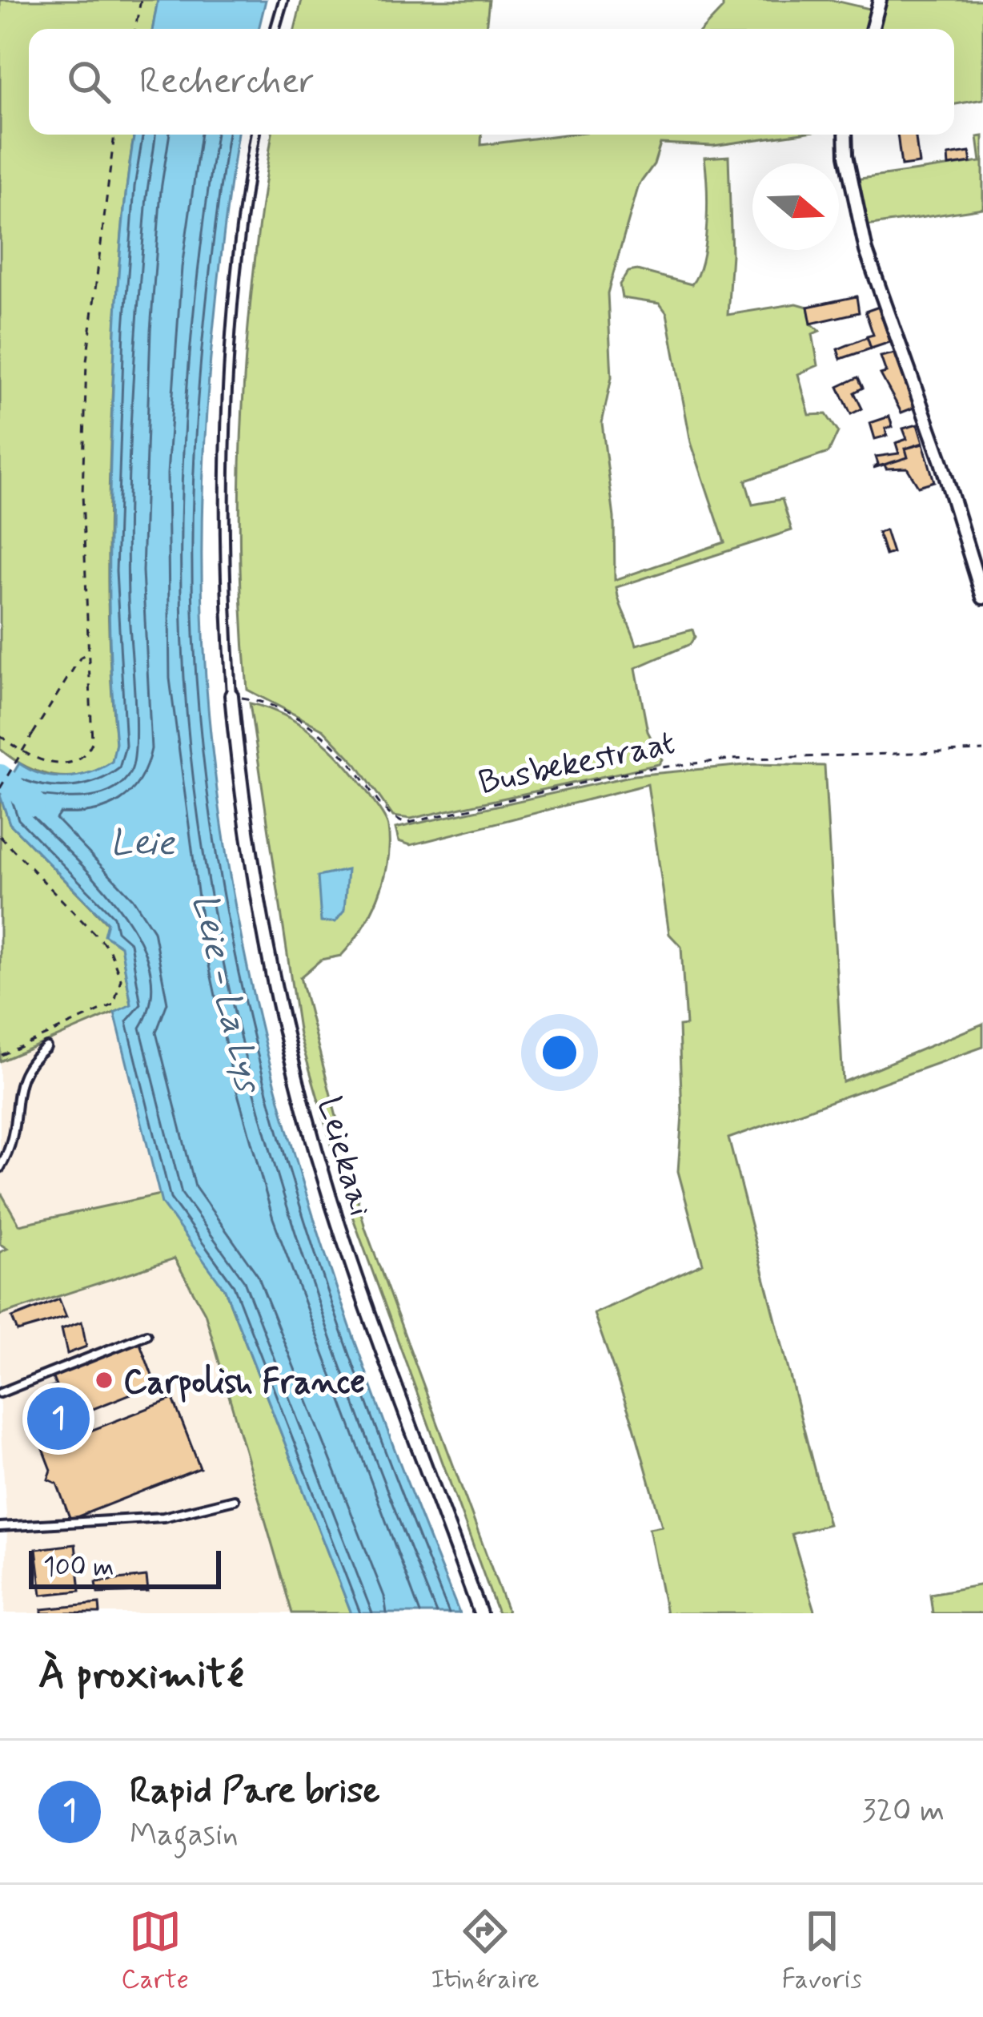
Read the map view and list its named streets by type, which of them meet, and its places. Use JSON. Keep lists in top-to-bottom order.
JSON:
{
  "streets": {
    "street": ["Leiekaai"],
    "path": ["Busbekestraat"]
  },
  "crossings": [
    ["Busbekestraat", "Leiekaai"]
  ],
  "water": ["Leie", "Leie - La Lys"],
  "places": ["Carpolish France"],
  "scale_bar": "100 m",
  "north": "right",
  "page": {
    "search": "Rechercher",
    "pins": "1",
    "scale": "100 m",
    "heading": "À proximité",
    "list": [
      {
        "mark": "1",
        "name": "Rapid Pare brise",
        "note": "Magasin",
        "value": "320 m"
      }
    ],
    "nav": ["Carte", "Itinéraire", "Favoris"]
  }
}
